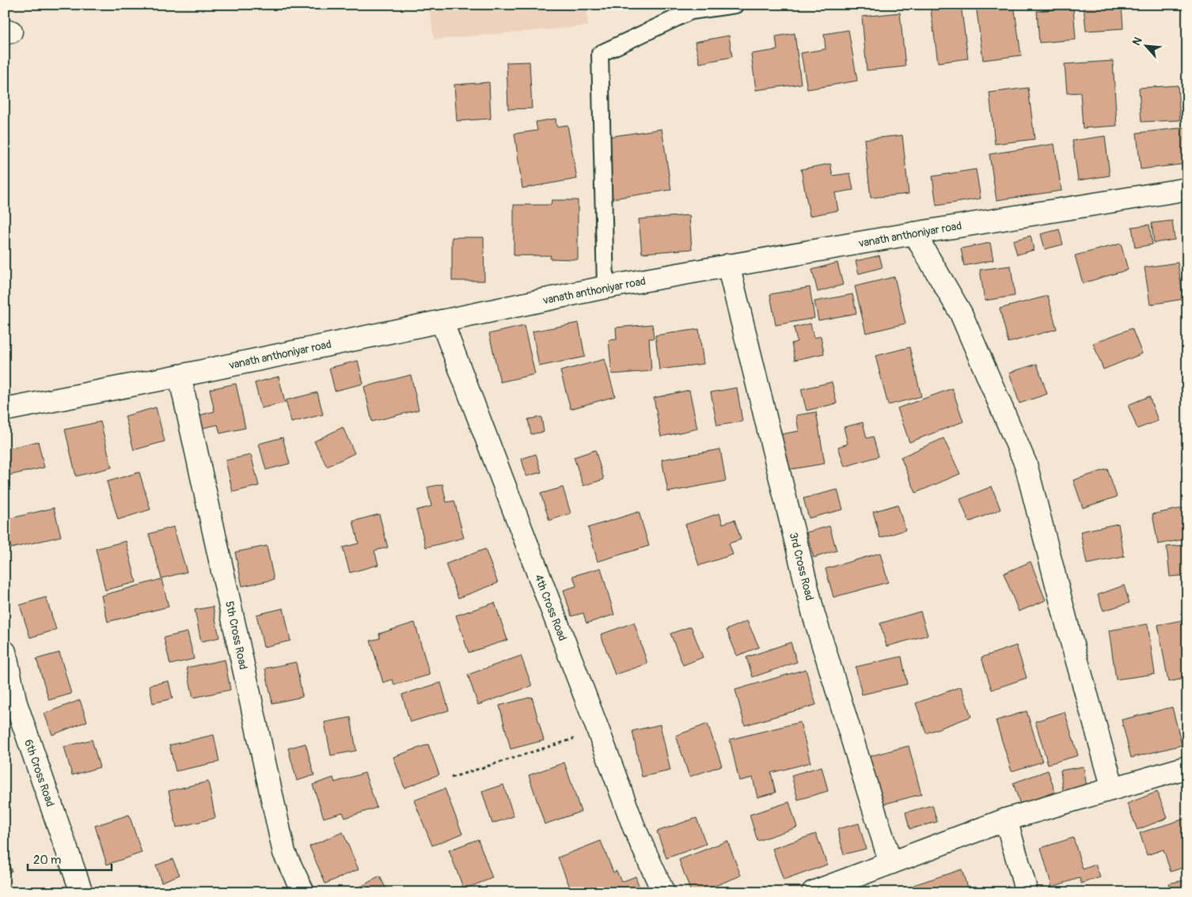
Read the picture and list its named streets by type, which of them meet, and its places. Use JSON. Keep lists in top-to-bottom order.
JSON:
{
  "streets": {
    "street": [
      "vanath anthoniyar road",
      "3rd Cross Road",
      "4th Cross Road",
      "5th Cross Road",
      "6th Cross Road"
    ]
  },
  "crossings": [
    ["vanath anthoniyar road", "3rd Cross Road"],
    ["vanath anthoniyar road", "4th Cross Road"],
    ["vanath anthoniyar road", "5th Cross Road"]
  ],
  "scale_bar": "20 m",
  "north": "top left"
}
